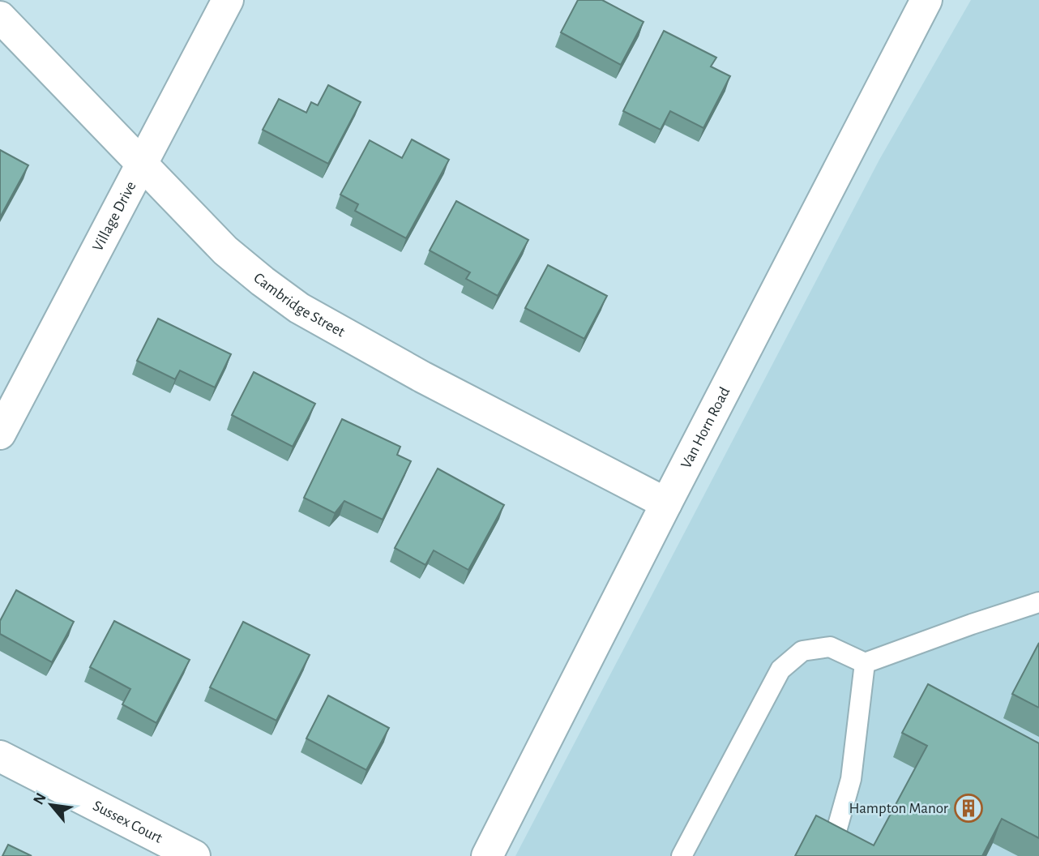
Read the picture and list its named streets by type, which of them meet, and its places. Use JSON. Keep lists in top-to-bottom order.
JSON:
{
  "streets": {
    "street": [
      "Village Drive",
      "Cambridge Street",
      "Van Horn Road",
      "Sussex Court"
    ]
  },
  "crossings": [
    ["Village Drive", "Cambridge Street"],
    ["Cambridge Street", "Van Horn Road"]
  ],
  "places": {
    "building": ["Hampton Manor"]
  },
  "north": "top left"
}
